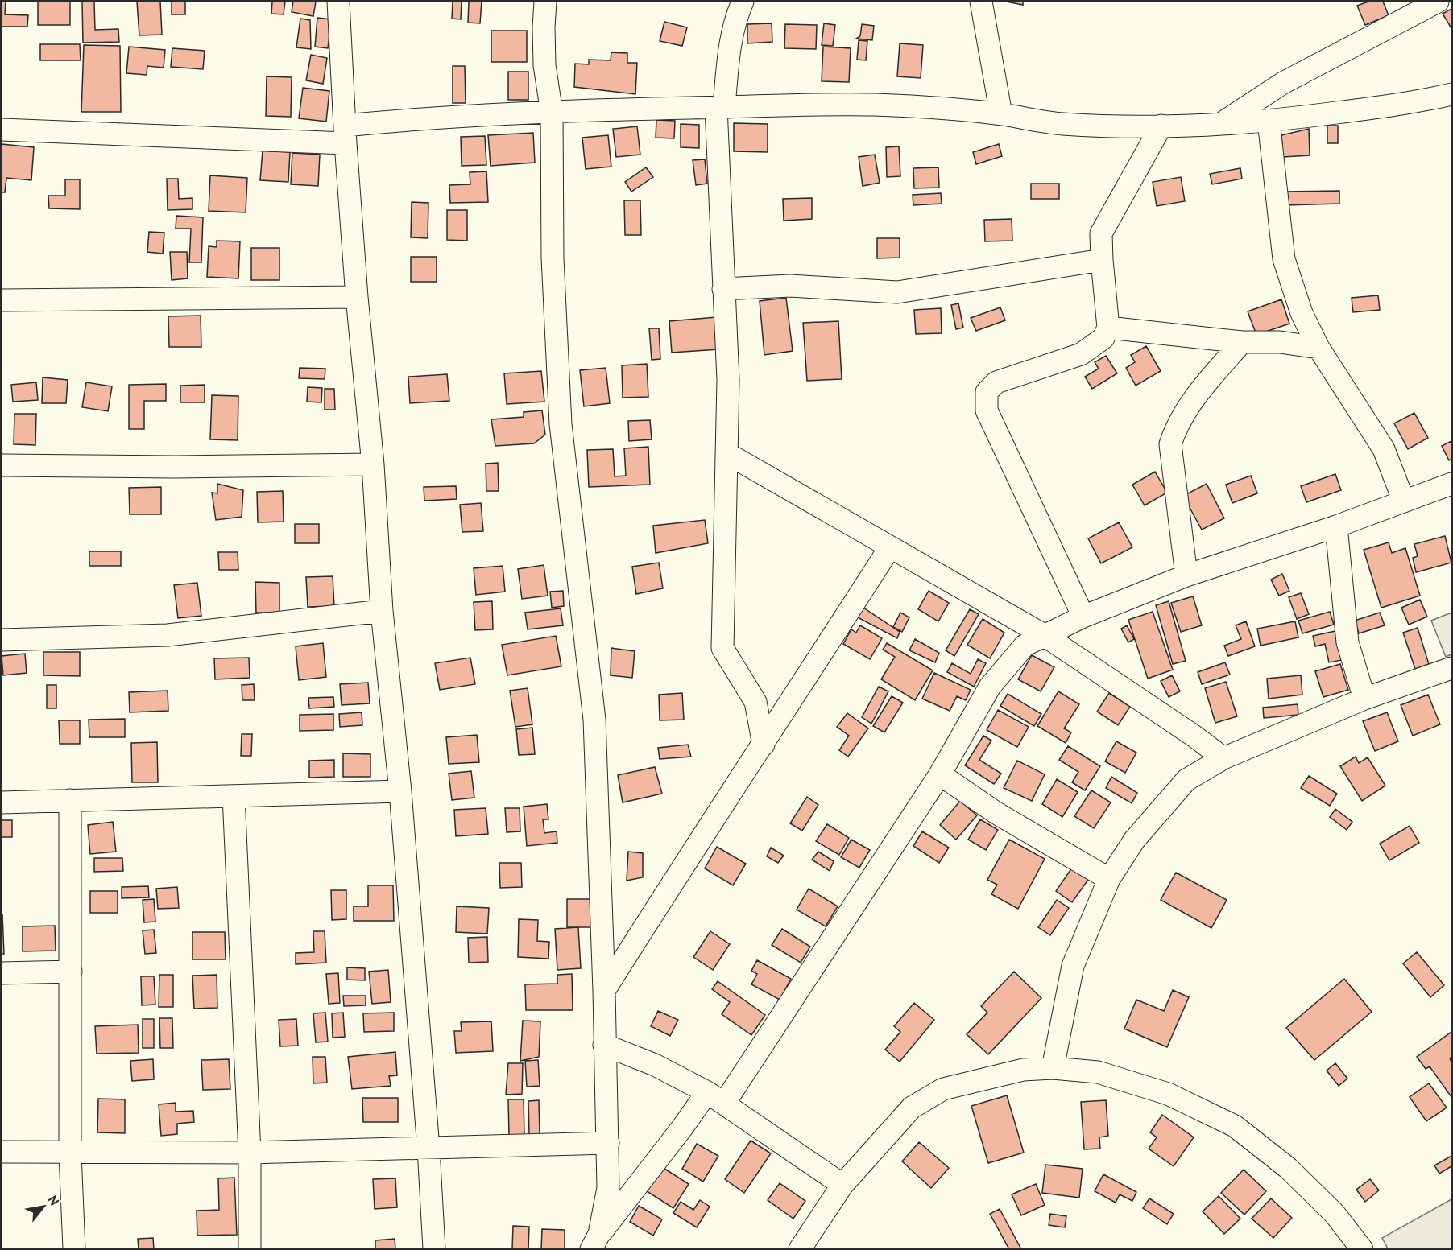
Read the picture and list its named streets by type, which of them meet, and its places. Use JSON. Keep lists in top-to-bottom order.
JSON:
{
  "north": "top right"
}
